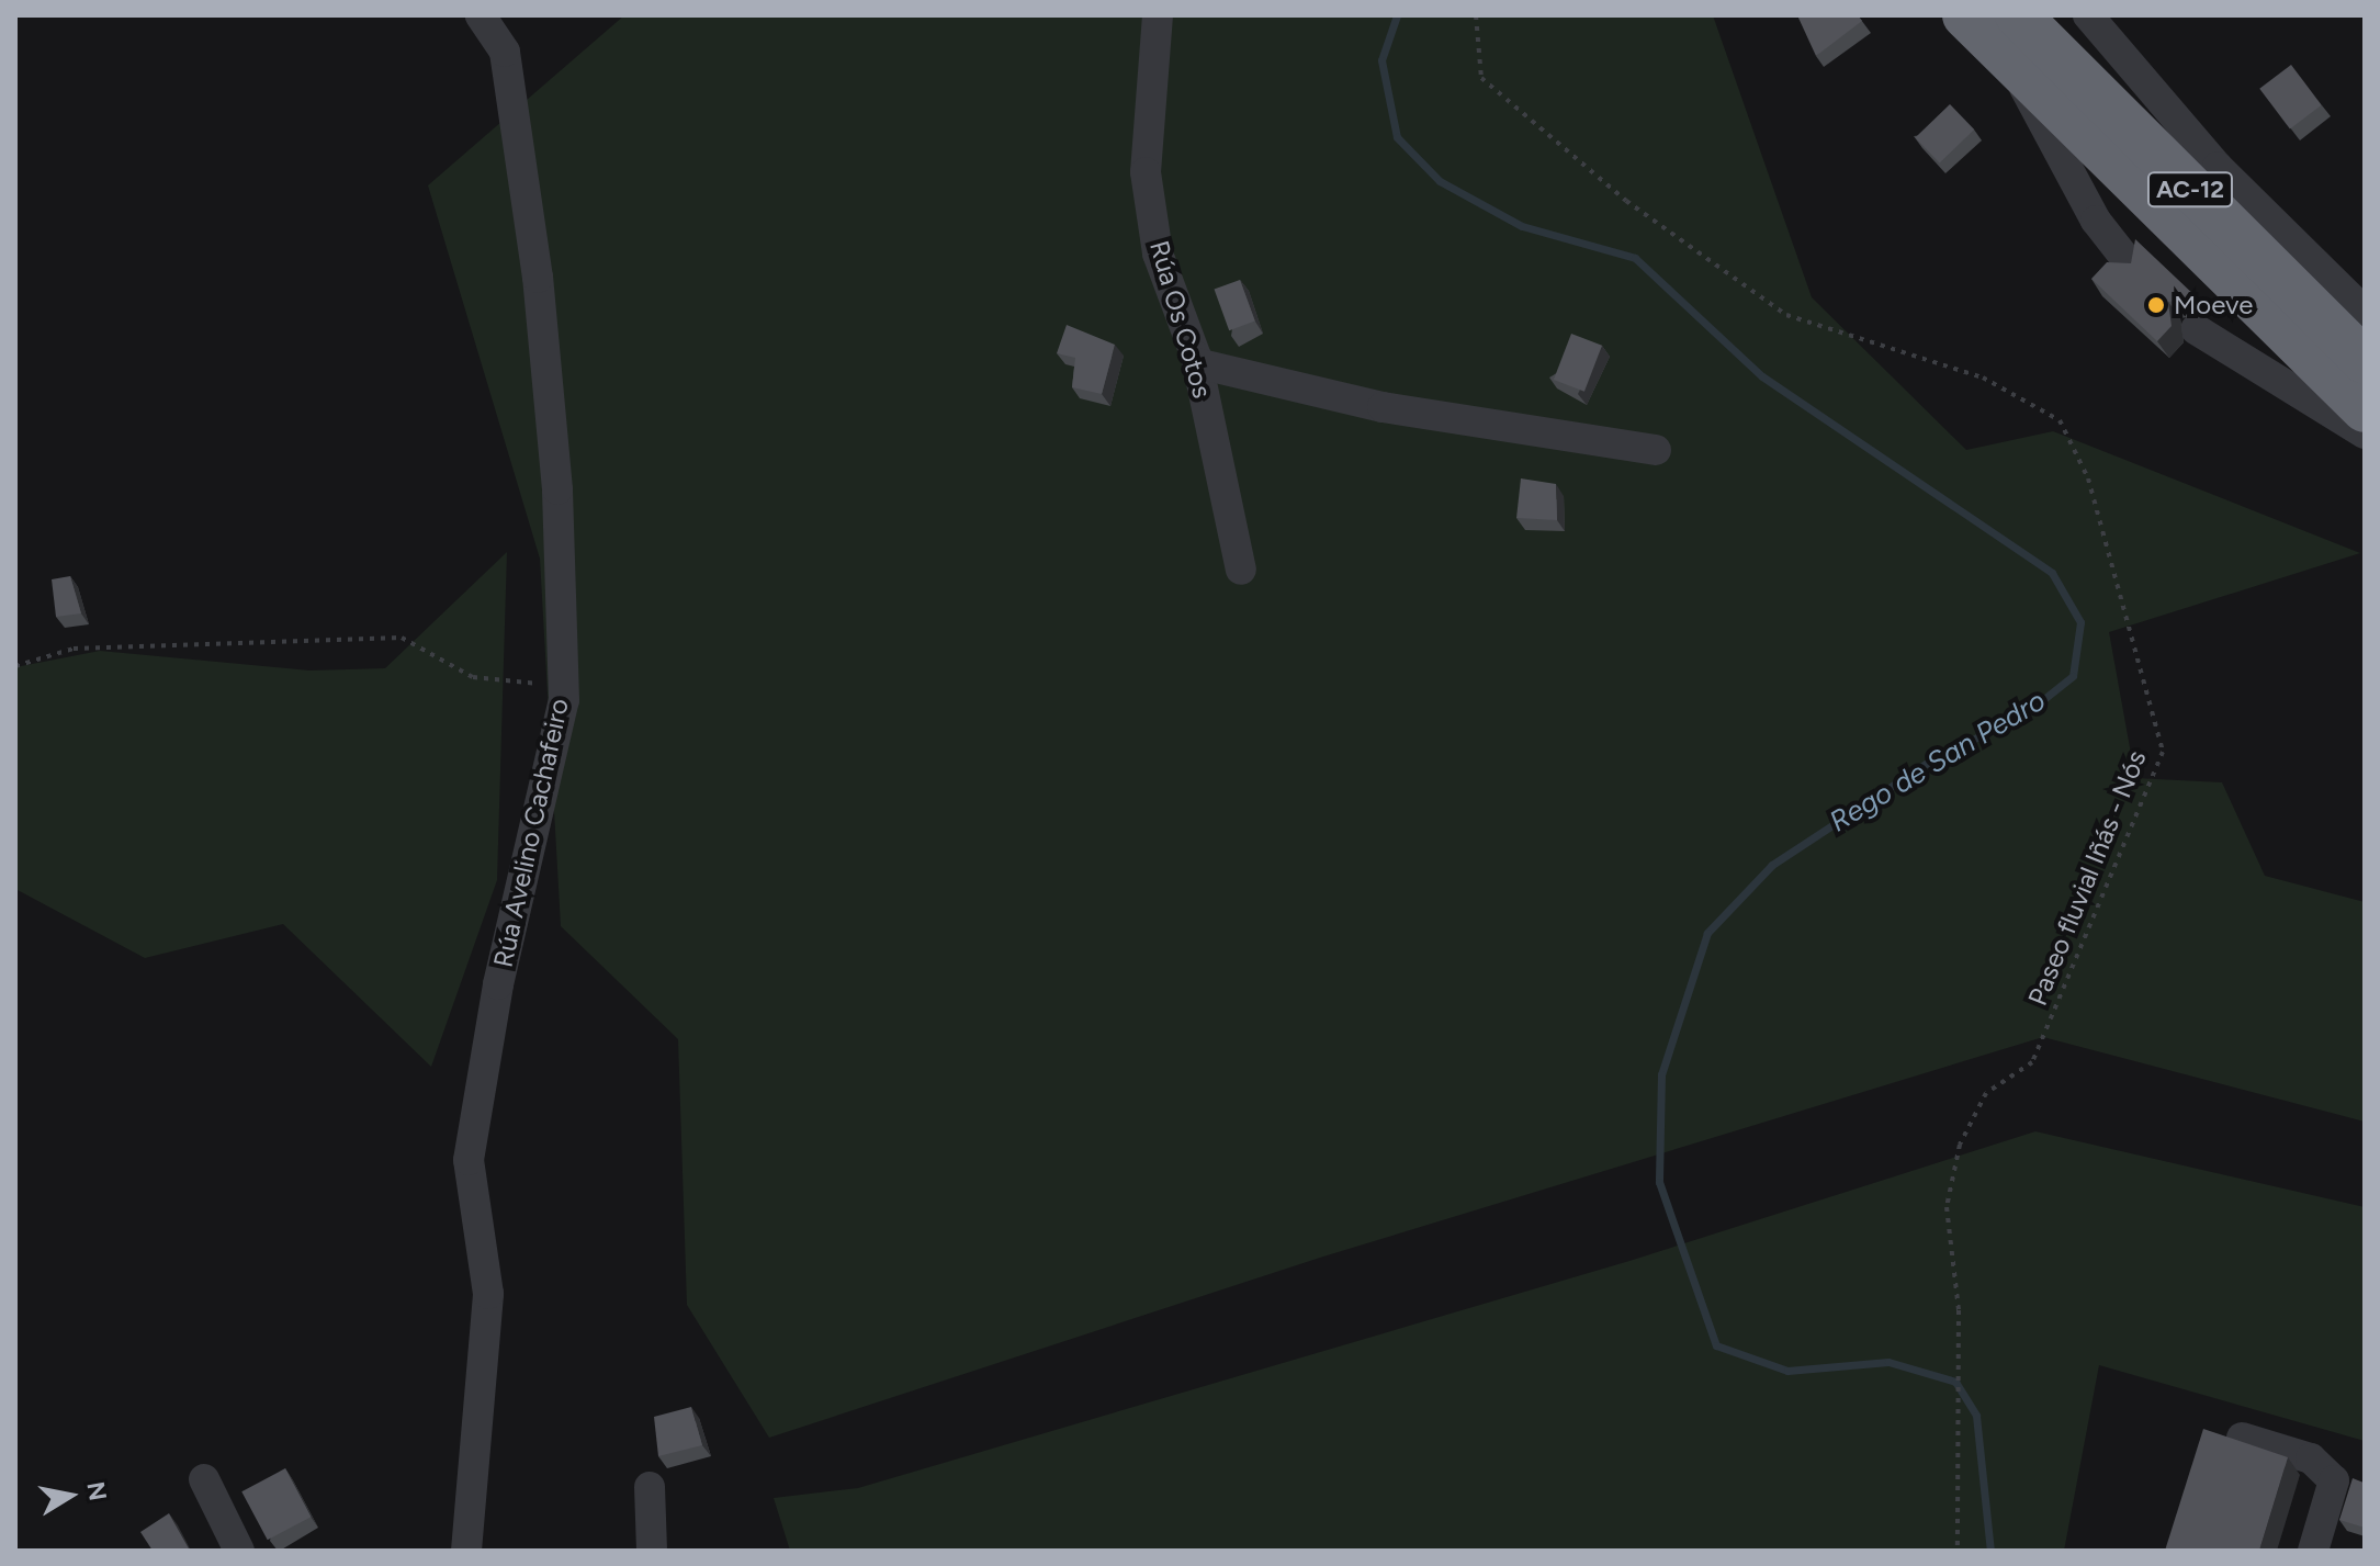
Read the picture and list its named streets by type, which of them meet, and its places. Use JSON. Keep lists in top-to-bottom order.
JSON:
{
  "streets": {
    "highway": ["AC-12"],
    "street": ["Rúa Os Cotos", "Rúa Avelino Cachafeiro"],
    "path": ["Paseo fluvial Iñás - Nós"]
  },
  "water": ["Rego de San Pedro"],
  "places": ["Moeve"],
  "north": "right"
}
